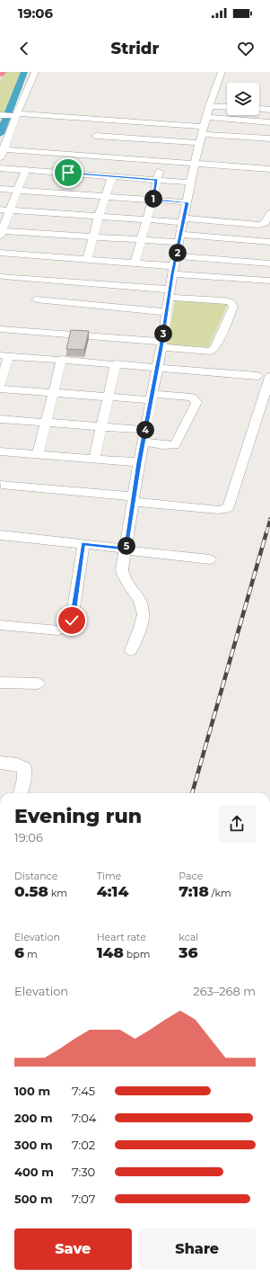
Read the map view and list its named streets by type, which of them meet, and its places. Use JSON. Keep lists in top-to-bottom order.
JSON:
{
  "page": {
    "status": "19:06",
    "header": "Stridr",
    "pins": [
      "1",
      "2",
      "3",
      "4",
      "5"
    ],
    "heading": ["Evening run", "19:06"],
    "stats": [
      ["Distance", "0.58 km"],
      ["Time", "4:14"],
      ["Pace", "7:18 /km"],
      ["Elevation", "6 m"],
      ["Heart rate", "148 bpm"],
      ["kcal", "36"]
    ],
    "chart": ["Elevation", "263–268 m"],
    "list": [
      {
        "name": "100 m",
        "note": "7:45"
      },
      {
        "name": "200 m",
        "note": "7:04"
      },
      {
        "name": "300 m",
        "note": "7:02"
      },
      {
        "name": "400 m",
        "note": "7:30"
      },
      {
        "name": "500 m",
        "note": "7:07"
      }
    ],
    "buttons": ["Save", "Share"]
  }
}
